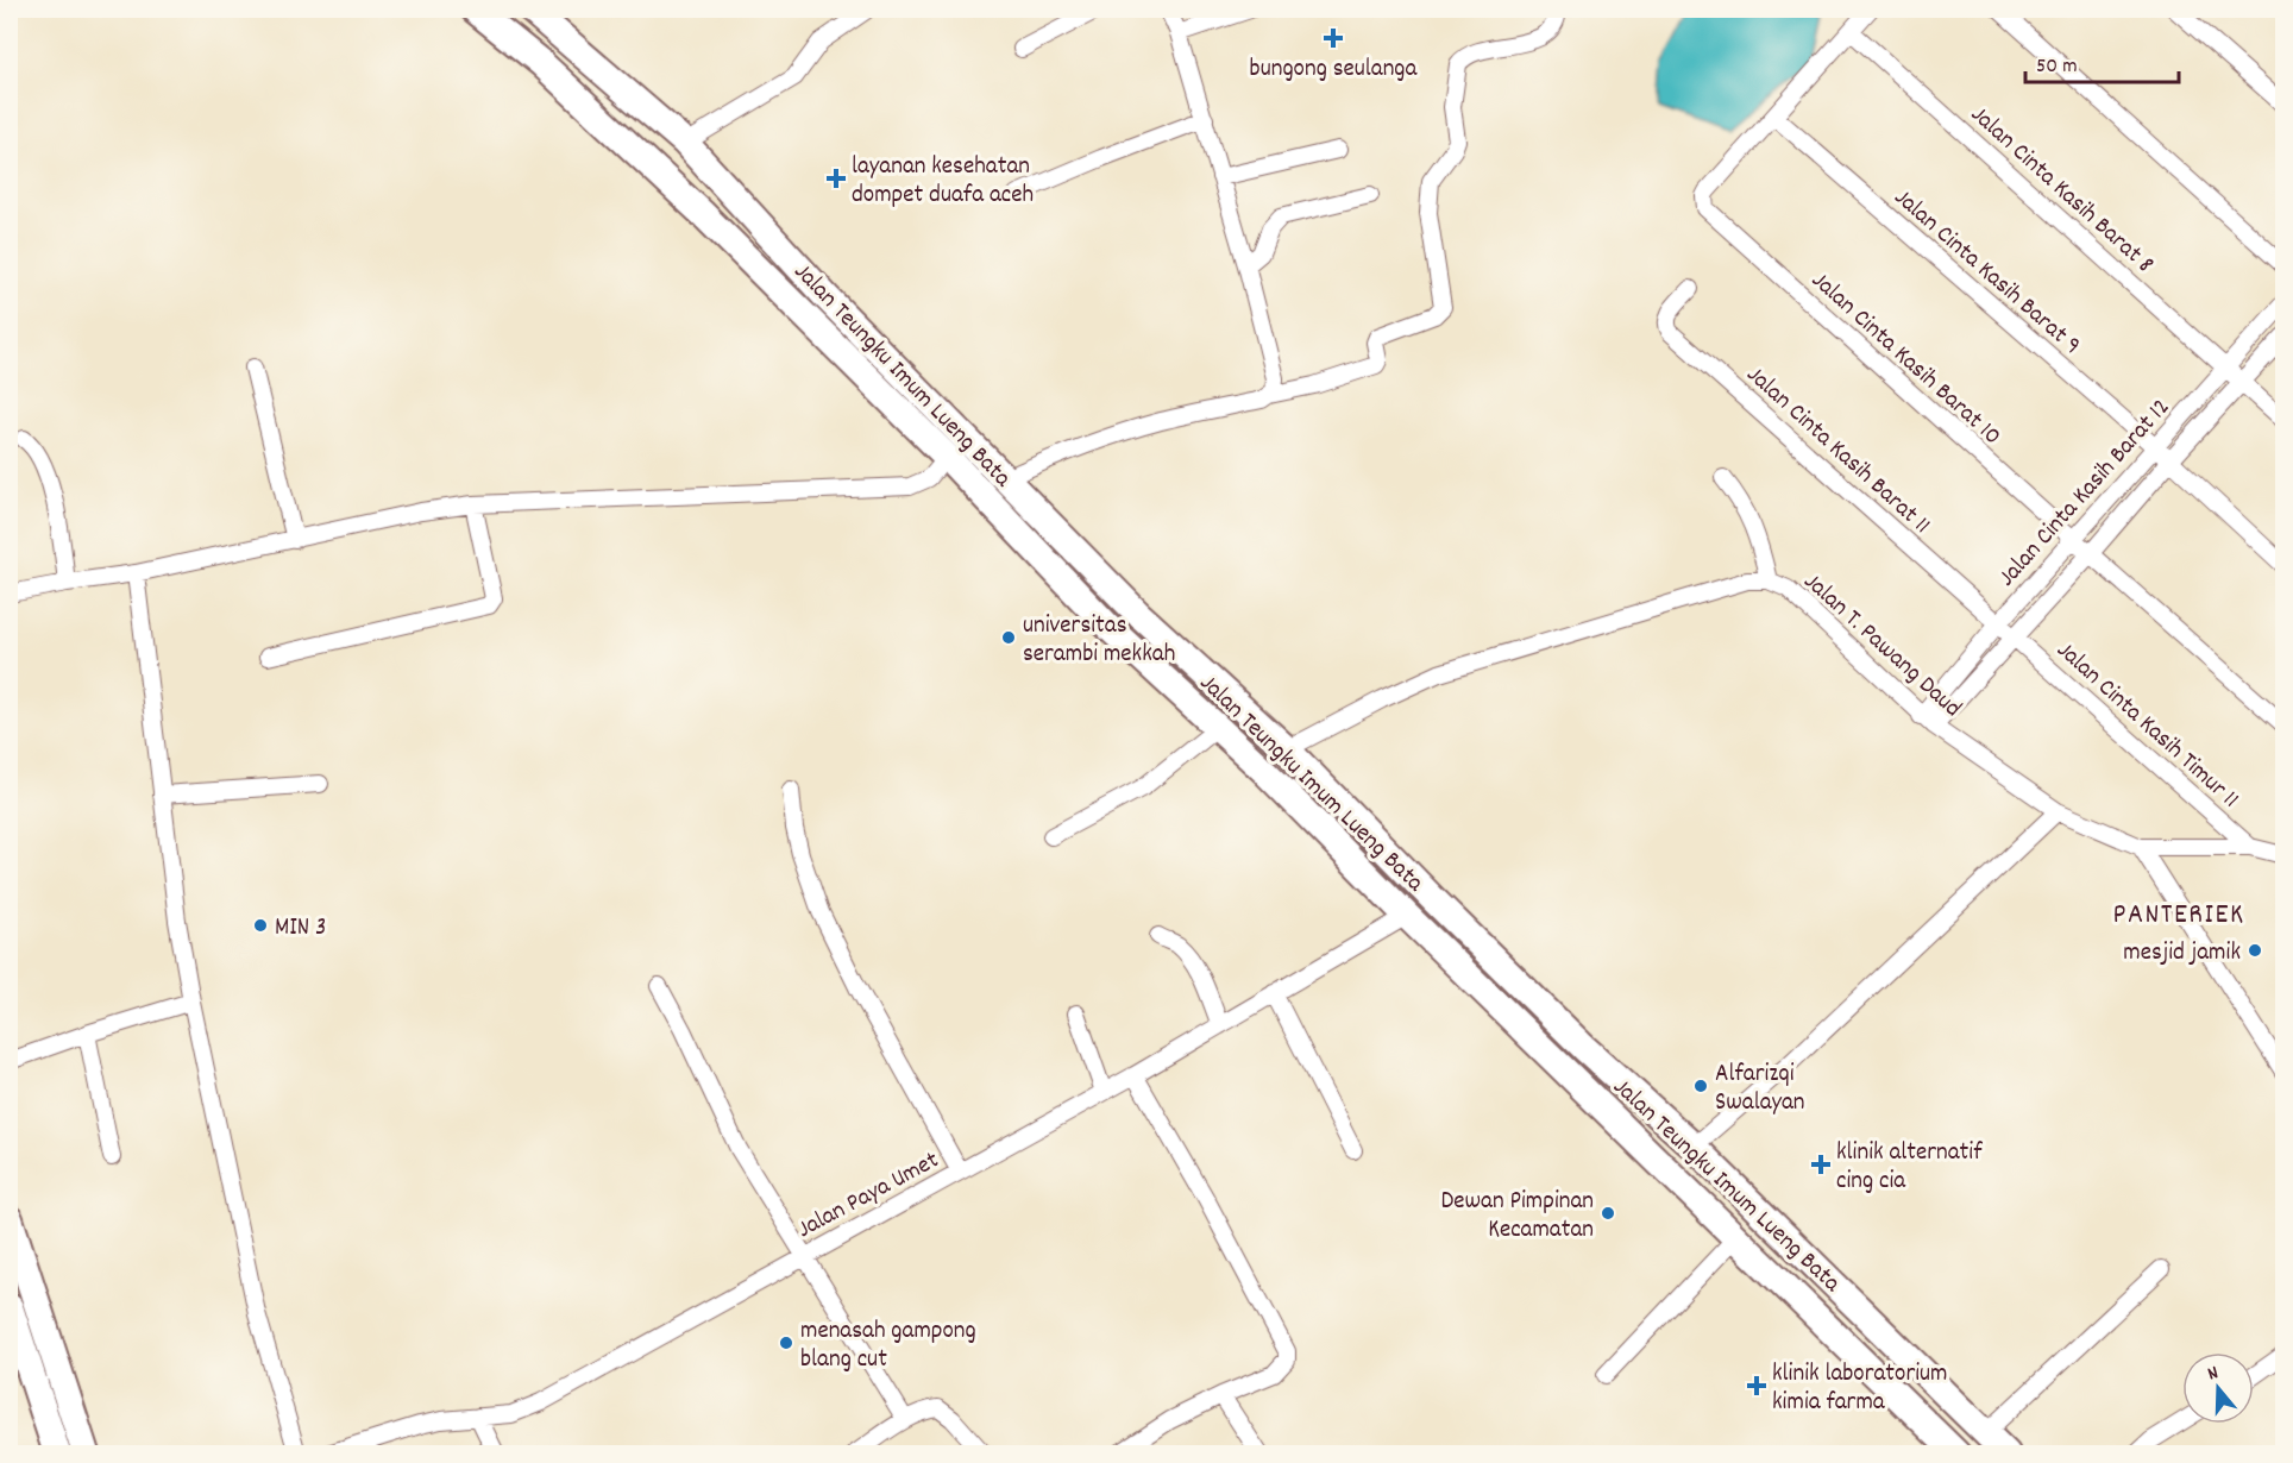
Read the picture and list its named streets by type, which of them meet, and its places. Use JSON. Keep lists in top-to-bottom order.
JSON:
{
  "streets": {
    "highway": ["Jalan Teungku Imum Lueng Bata"],
    "street": [
      "Jalan Cinta Kasih Barat 8",
      "Jalan Cinta Kasih Barat 9",
      "Jalan Cinta Kasih Barat 10",
      "Jalan Cinta Kasih Barat 11",
      "Jalan Cinta Kasih Barat 12",
      "Jalan T. Pawang Daud",
      "Jalan Cinta Kasih Timur 11",
      "Jalan Paya Umet"
    ]
  },
  "crossings": [
    ["Jalan Cinta Kasih Barat 8", "Jalan Cinta Kasih Barat 12"],
    ["Jalan Cinta Kasih Barat 9", "Jalan Cinta Kasih Barat 10"],
    ["Jalan Cinta Kasih Barat 9", "Jalan Cinta Kasih Barat 12"],
    ["Jalan Cinta Kasih Barat 10", "Jalan Cinta Kasih Barat 12"],
    ["Jalan Teungku Imum Lueng Bata", "Jalan T. Pawang Daud"],
    ["Jalan Teungku Imum Lueng Bata", "Jalan Paya Umet"],
    ["Jalan Cinta Kasih Barat 11", "Jalan Cinta Kasih Barat 12"],
    ["Jalan Cinta Kasih Barat 11", "Jalan Cinta Kasih Timur 11"],
    ["Jalan Cinta Kasih Barat 12", "Jalan T. Pawang Daud"]
  ],
  "districts": ["PANTERIEK"],
  "places": {
    "health": [
      "bungong seulanga",
      "layanan kesehatan dompet duafa aceh",
      "klinik alternatif cing cia",
      "klinik laboratorium kimia farma"
    ],
    "other": [
      "universitas serambi mekkah",
      "MIN 3",
      "mesjid jamik",
      "Alfarizqi Swalayan",
      "Dewan Pimpinan Kecamatan",
      "menasah gampong blang cut"
    ]
  },
  "scale_bar": "50 m",
  "north": "top"
}
